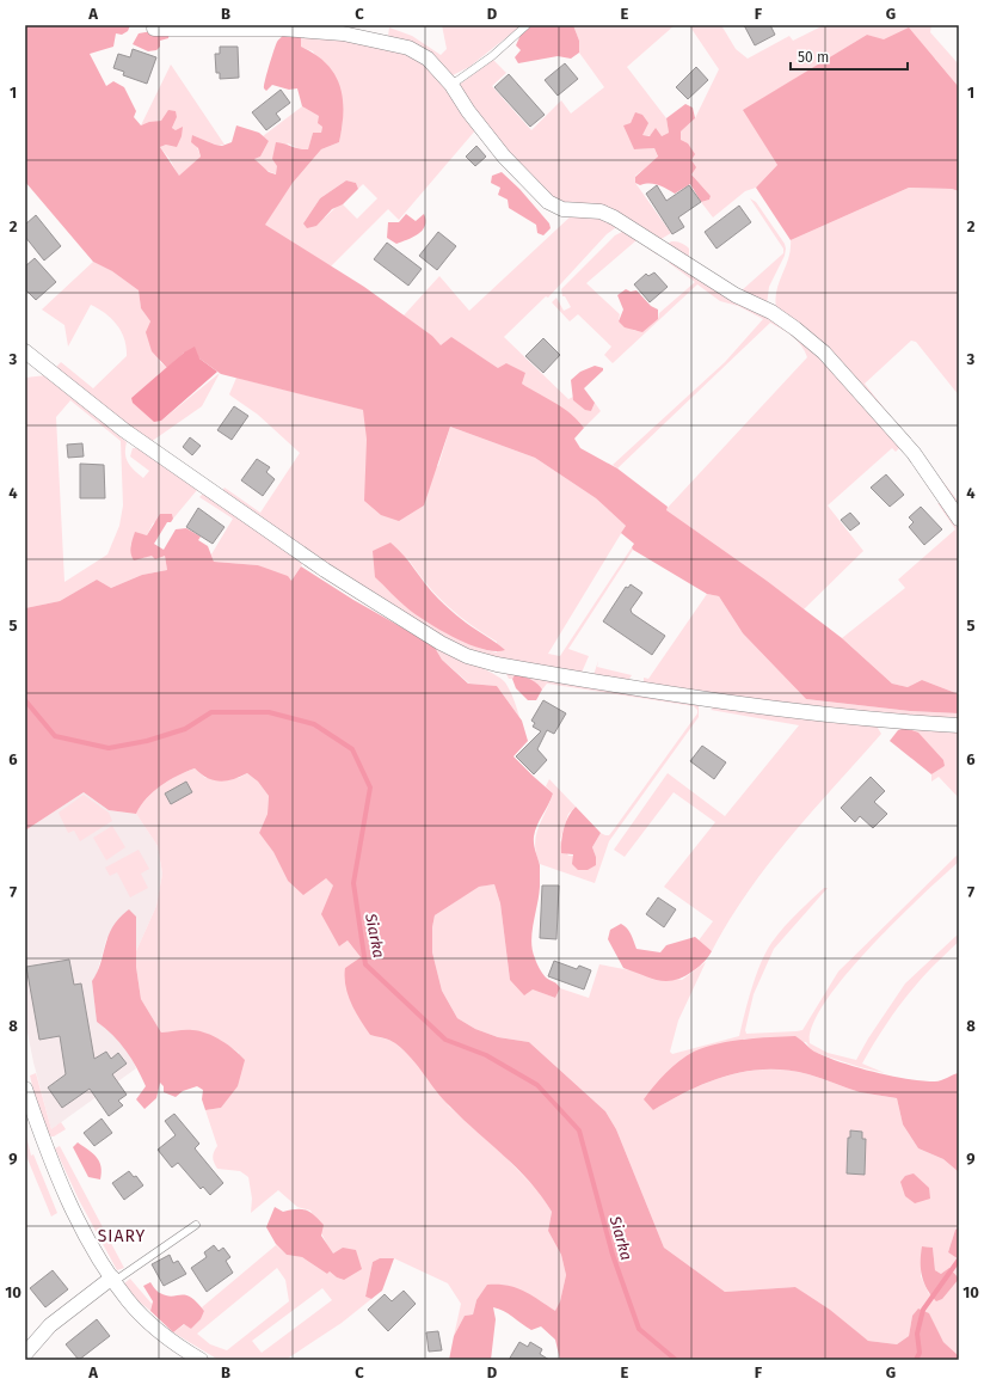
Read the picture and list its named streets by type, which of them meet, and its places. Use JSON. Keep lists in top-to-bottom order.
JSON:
{
  "districts": ["SIARY"],
  "water": ["Siarka"],
  "scale_bar": "50 m",
  "grid": {
    "columns": [
      "A",
      "B",
      "C",
      "D",
      "E",
      "F",
      "G"
    ],
    "rows": [
      "1",
      "2",
      "3",
      "4",
      "5",
      "6",
      "7",
      "8",
      "9",
      "10"
    ]
  }
}
